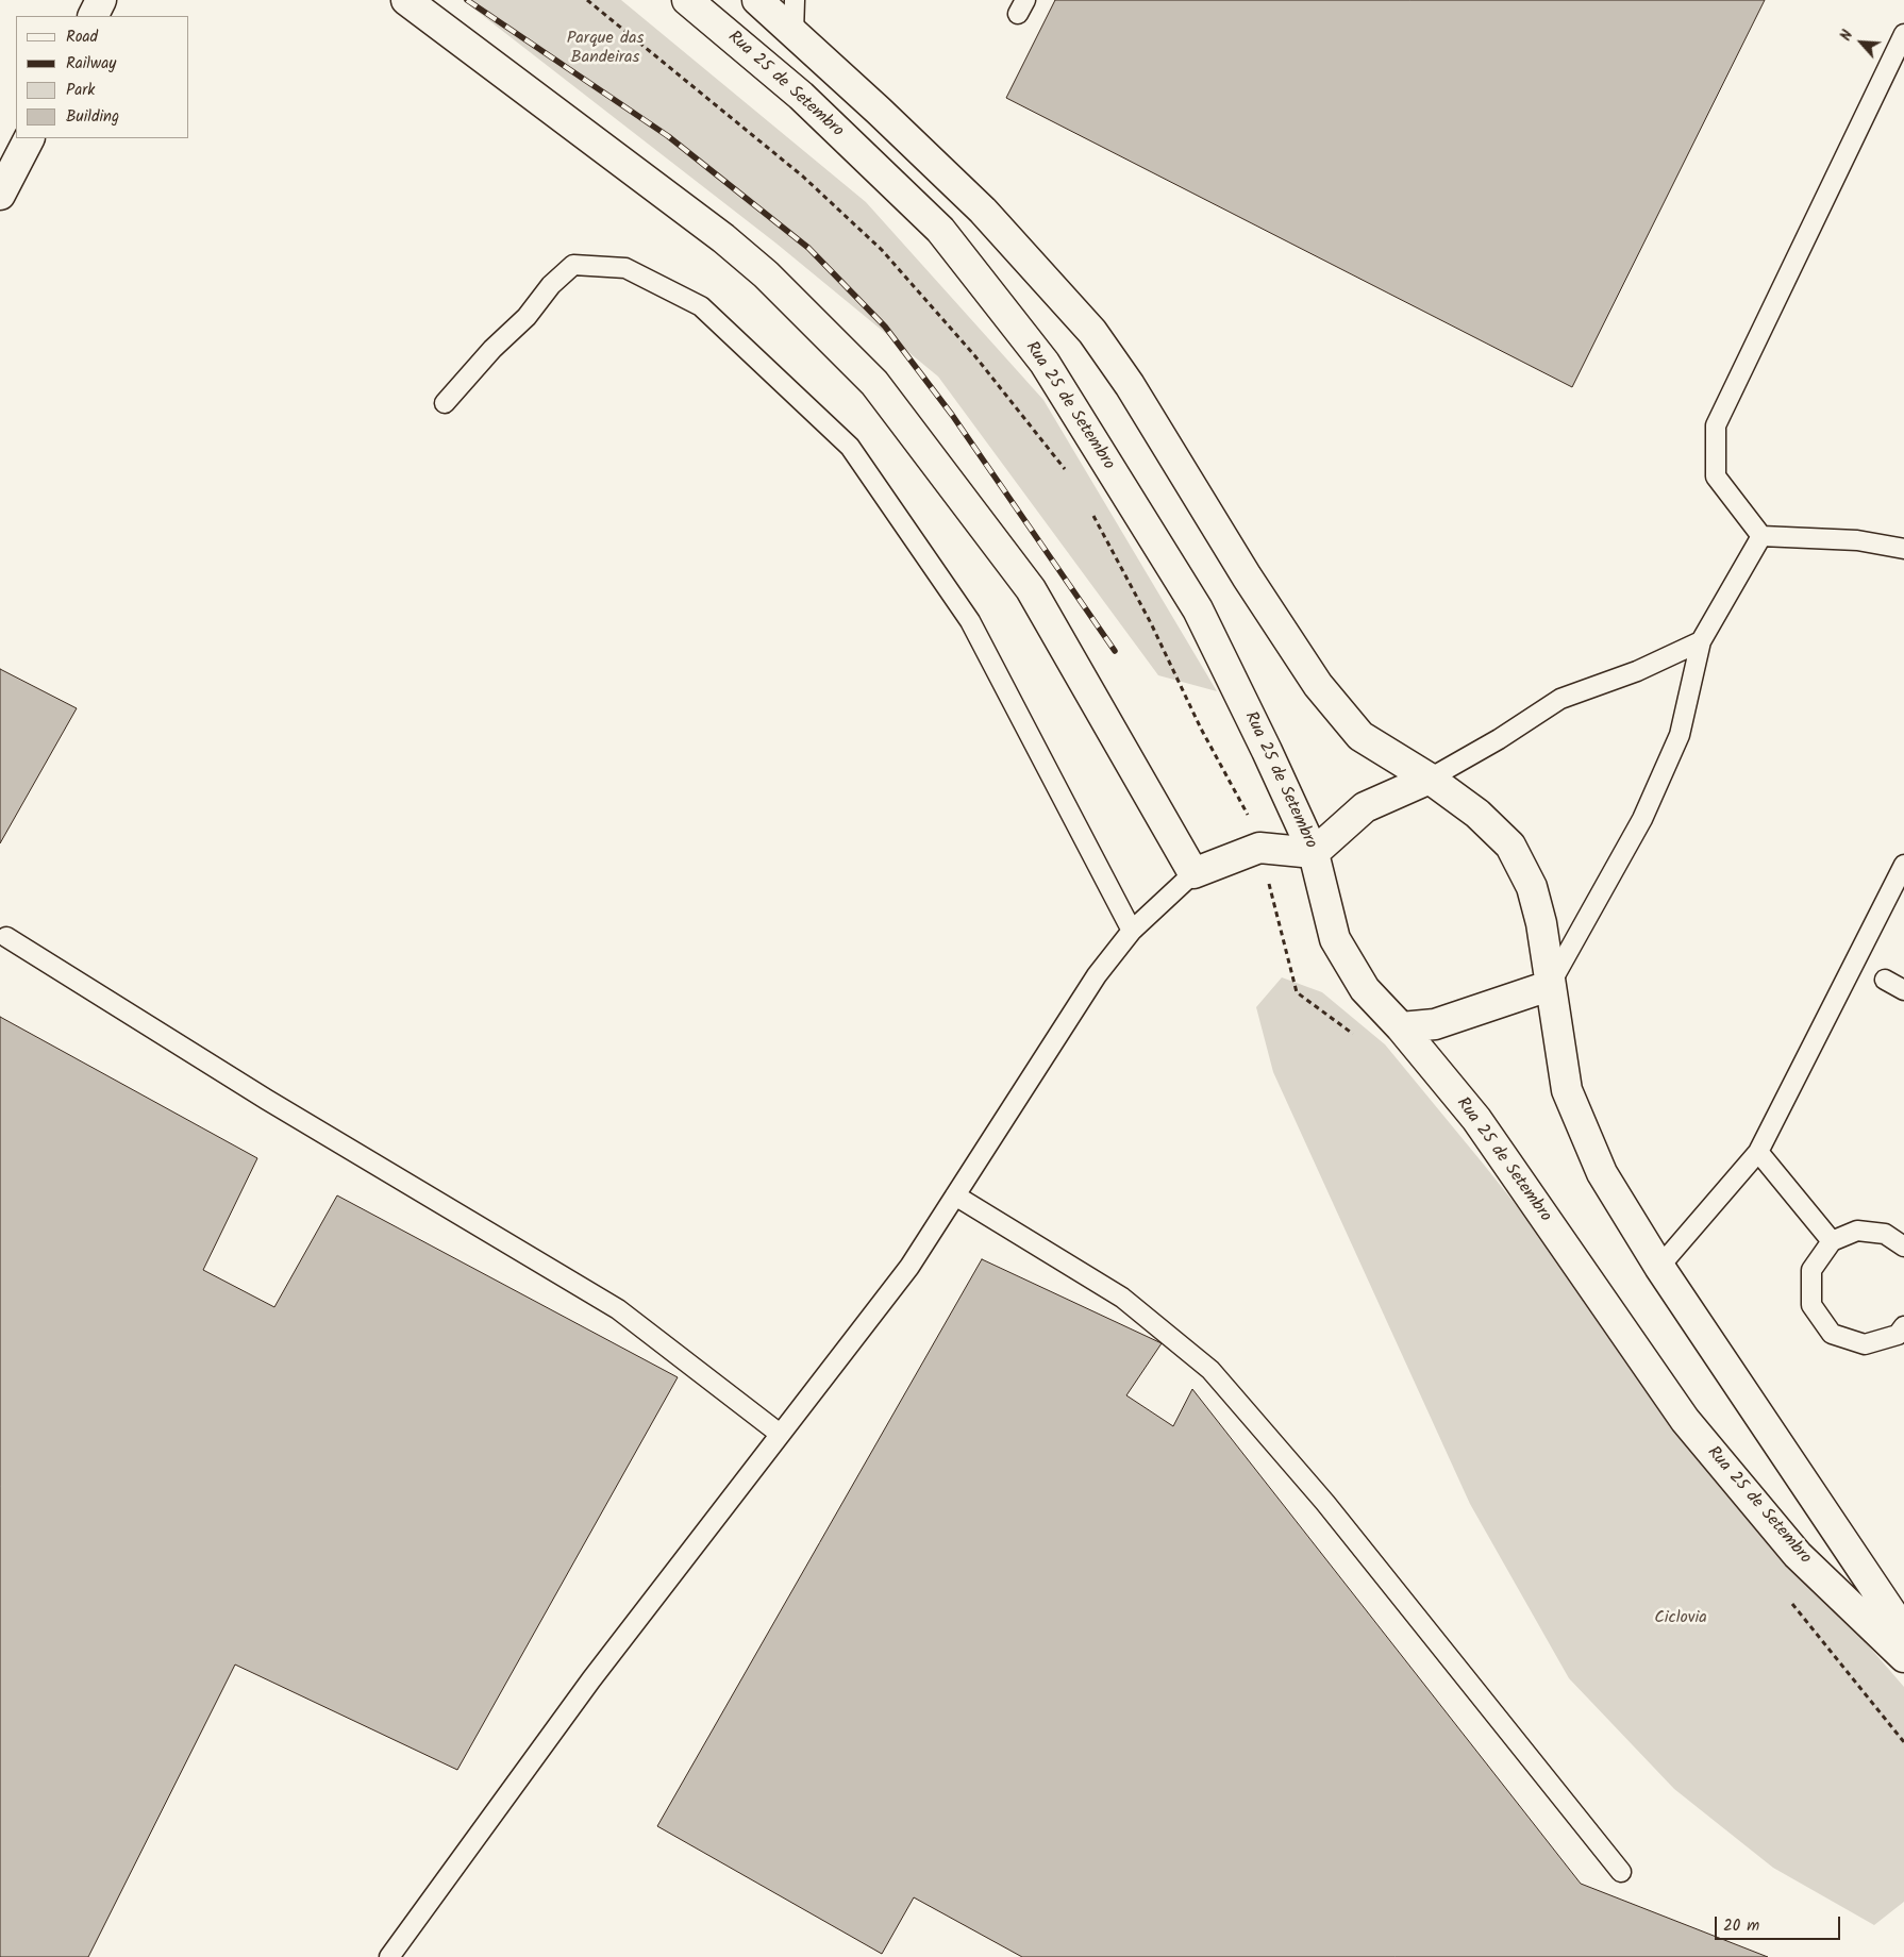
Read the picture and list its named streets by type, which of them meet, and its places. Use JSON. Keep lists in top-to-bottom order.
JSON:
{
  "streets": {
    "main road": ["Rua 25 de Setembro"]
  },
  "parks": ["Parque das Bandeiras", "Ciclovia"],
  "legend": [
    "Road",
    "Railway",
    "Park",
    "Building"
  ],
  "scale_bar": "20 m",
  "north": "top left"
}
